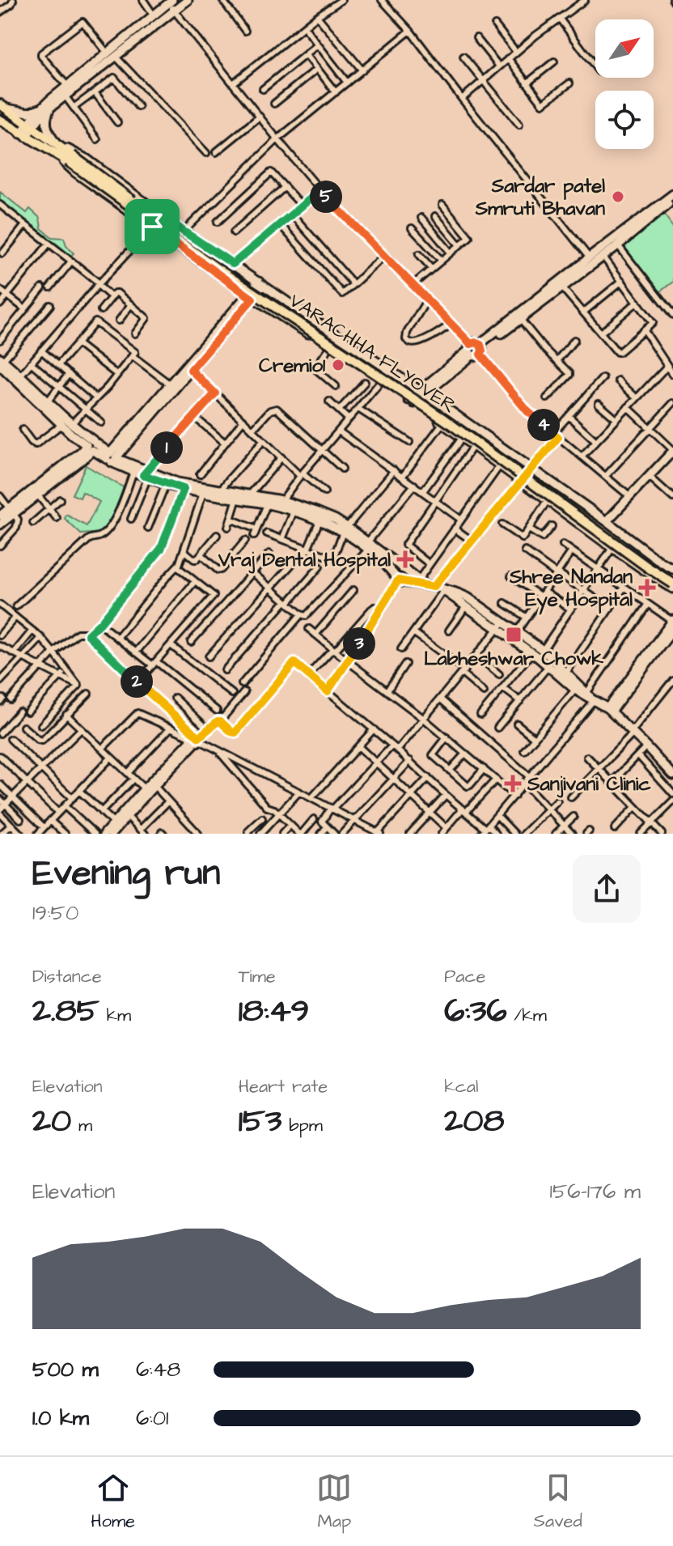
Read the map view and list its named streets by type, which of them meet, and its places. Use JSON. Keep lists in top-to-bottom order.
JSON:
{
  "streets": {
    "main road": ["VARACHHA FLYOVER"]
  },
  "places": {
    "other": ["Sardar patel Smruti Bhavan", "Cremio1"],
    "health": ["Vraj Dental Hospital", "Shree Nandan Eye Hospital", "Sanjivani Clinic"],
    "transit": ["Labheshwar Chowk"]
  },
  "north": "top right",
  "page": {
    "pins": [
      "5",
      "4",
      "1",
      "3",
      "2"
    ],
    "heading": ["Evening run", "19:50"],
    "stats": [
      ["Distance", "2.85 km"],
      ["Time", "18:49"],
      ["Pace", "6:36 /km"],
      ["Elevation", "20 m"],
      ["Heart rate", "153 bpm"],
      ["kcal", "208"]
    ],
    "chart": ["Elevation", "156–176 m"],
    "list": [
      {
        "name": "500 m",
        "note": "6:48"
      },
      {
        "name": "1.0 km",
        "note": "6:01"
      }
    ],
    "tabs": ["Home", "Map", "Saved"]
  }
}
